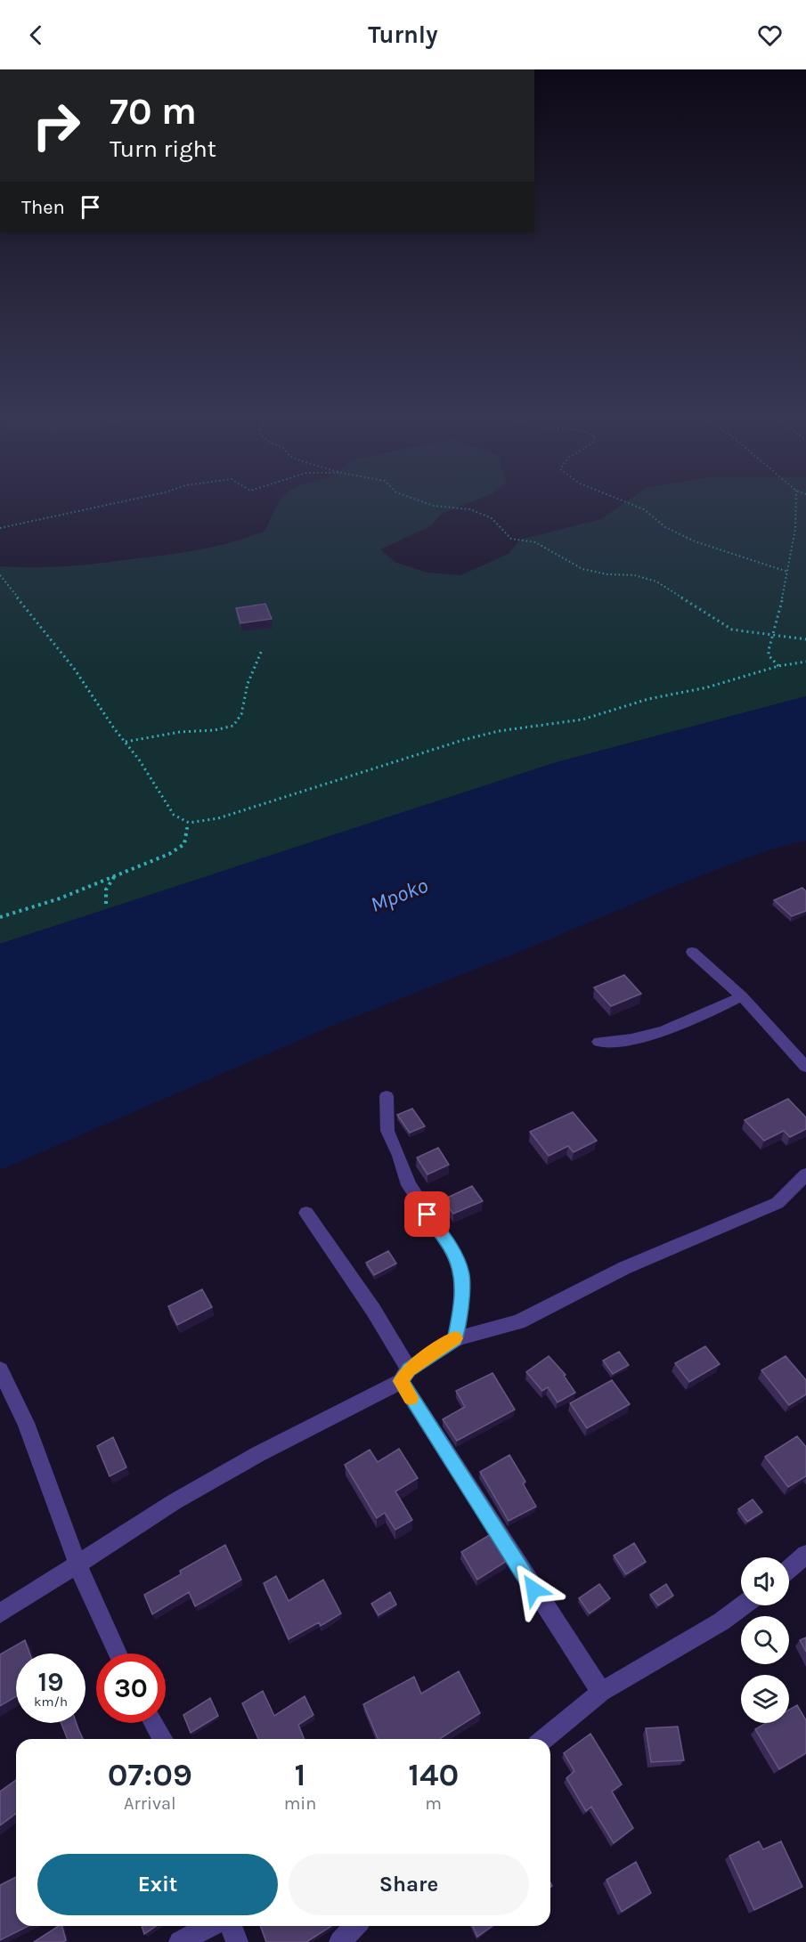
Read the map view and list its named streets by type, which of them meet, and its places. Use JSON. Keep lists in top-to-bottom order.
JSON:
{
  "water": ["Mpoko"],
  "page": {
    "header": "Turnly",
    "turn": ["70 m", "Turn right"],
    "then": "Then",
    "speed": "19 km/h",
    "limit": "30",
    "eta": [
      "07:09",
      "Arrival",
      "1",
      "min",
      "140",
      "m"
    ],
    "buttons": ["Exit", "Share"]
  }
}
